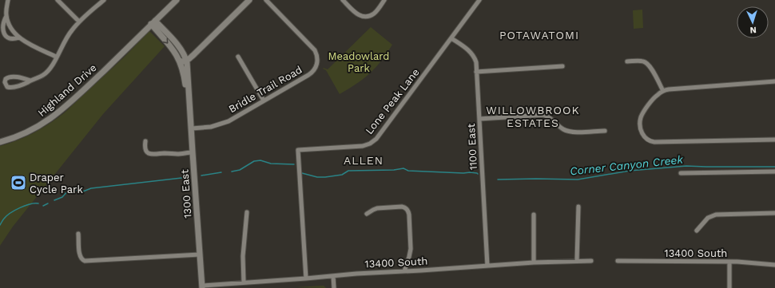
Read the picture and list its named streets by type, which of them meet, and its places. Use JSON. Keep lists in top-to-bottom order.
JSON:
{
  "streets": {
    "main road": ["Highland Drive", "1300 East"],
    "street": [
      "Bridle Trail Road",
      "Lone Peak Lane",
      "1100 East",
      "13400 South"
    ]
  },
  "crossings": [
    ["Bridle Trail Road", "1300 East"],
    ["Highland Drive", "1300 East"],
    ["Lone Peak Lane", "1100 East"],
    ["Lone Peak Lane", "13400 South"],
    ["1100 East", "13400 South"],
    ["1300 East", "13400 South"]
  ],
  "districts": ["POTAWATOMI", "WILLOWBROOK ESTATES", "ALLEN"],
  "water": ["Corner Canyon Creek"],
  "parks": ["Meadowlard Park"],
  "places": {
    "sports": ["Draper Cycle Park"]
  },
  "north": "bottom"
}
